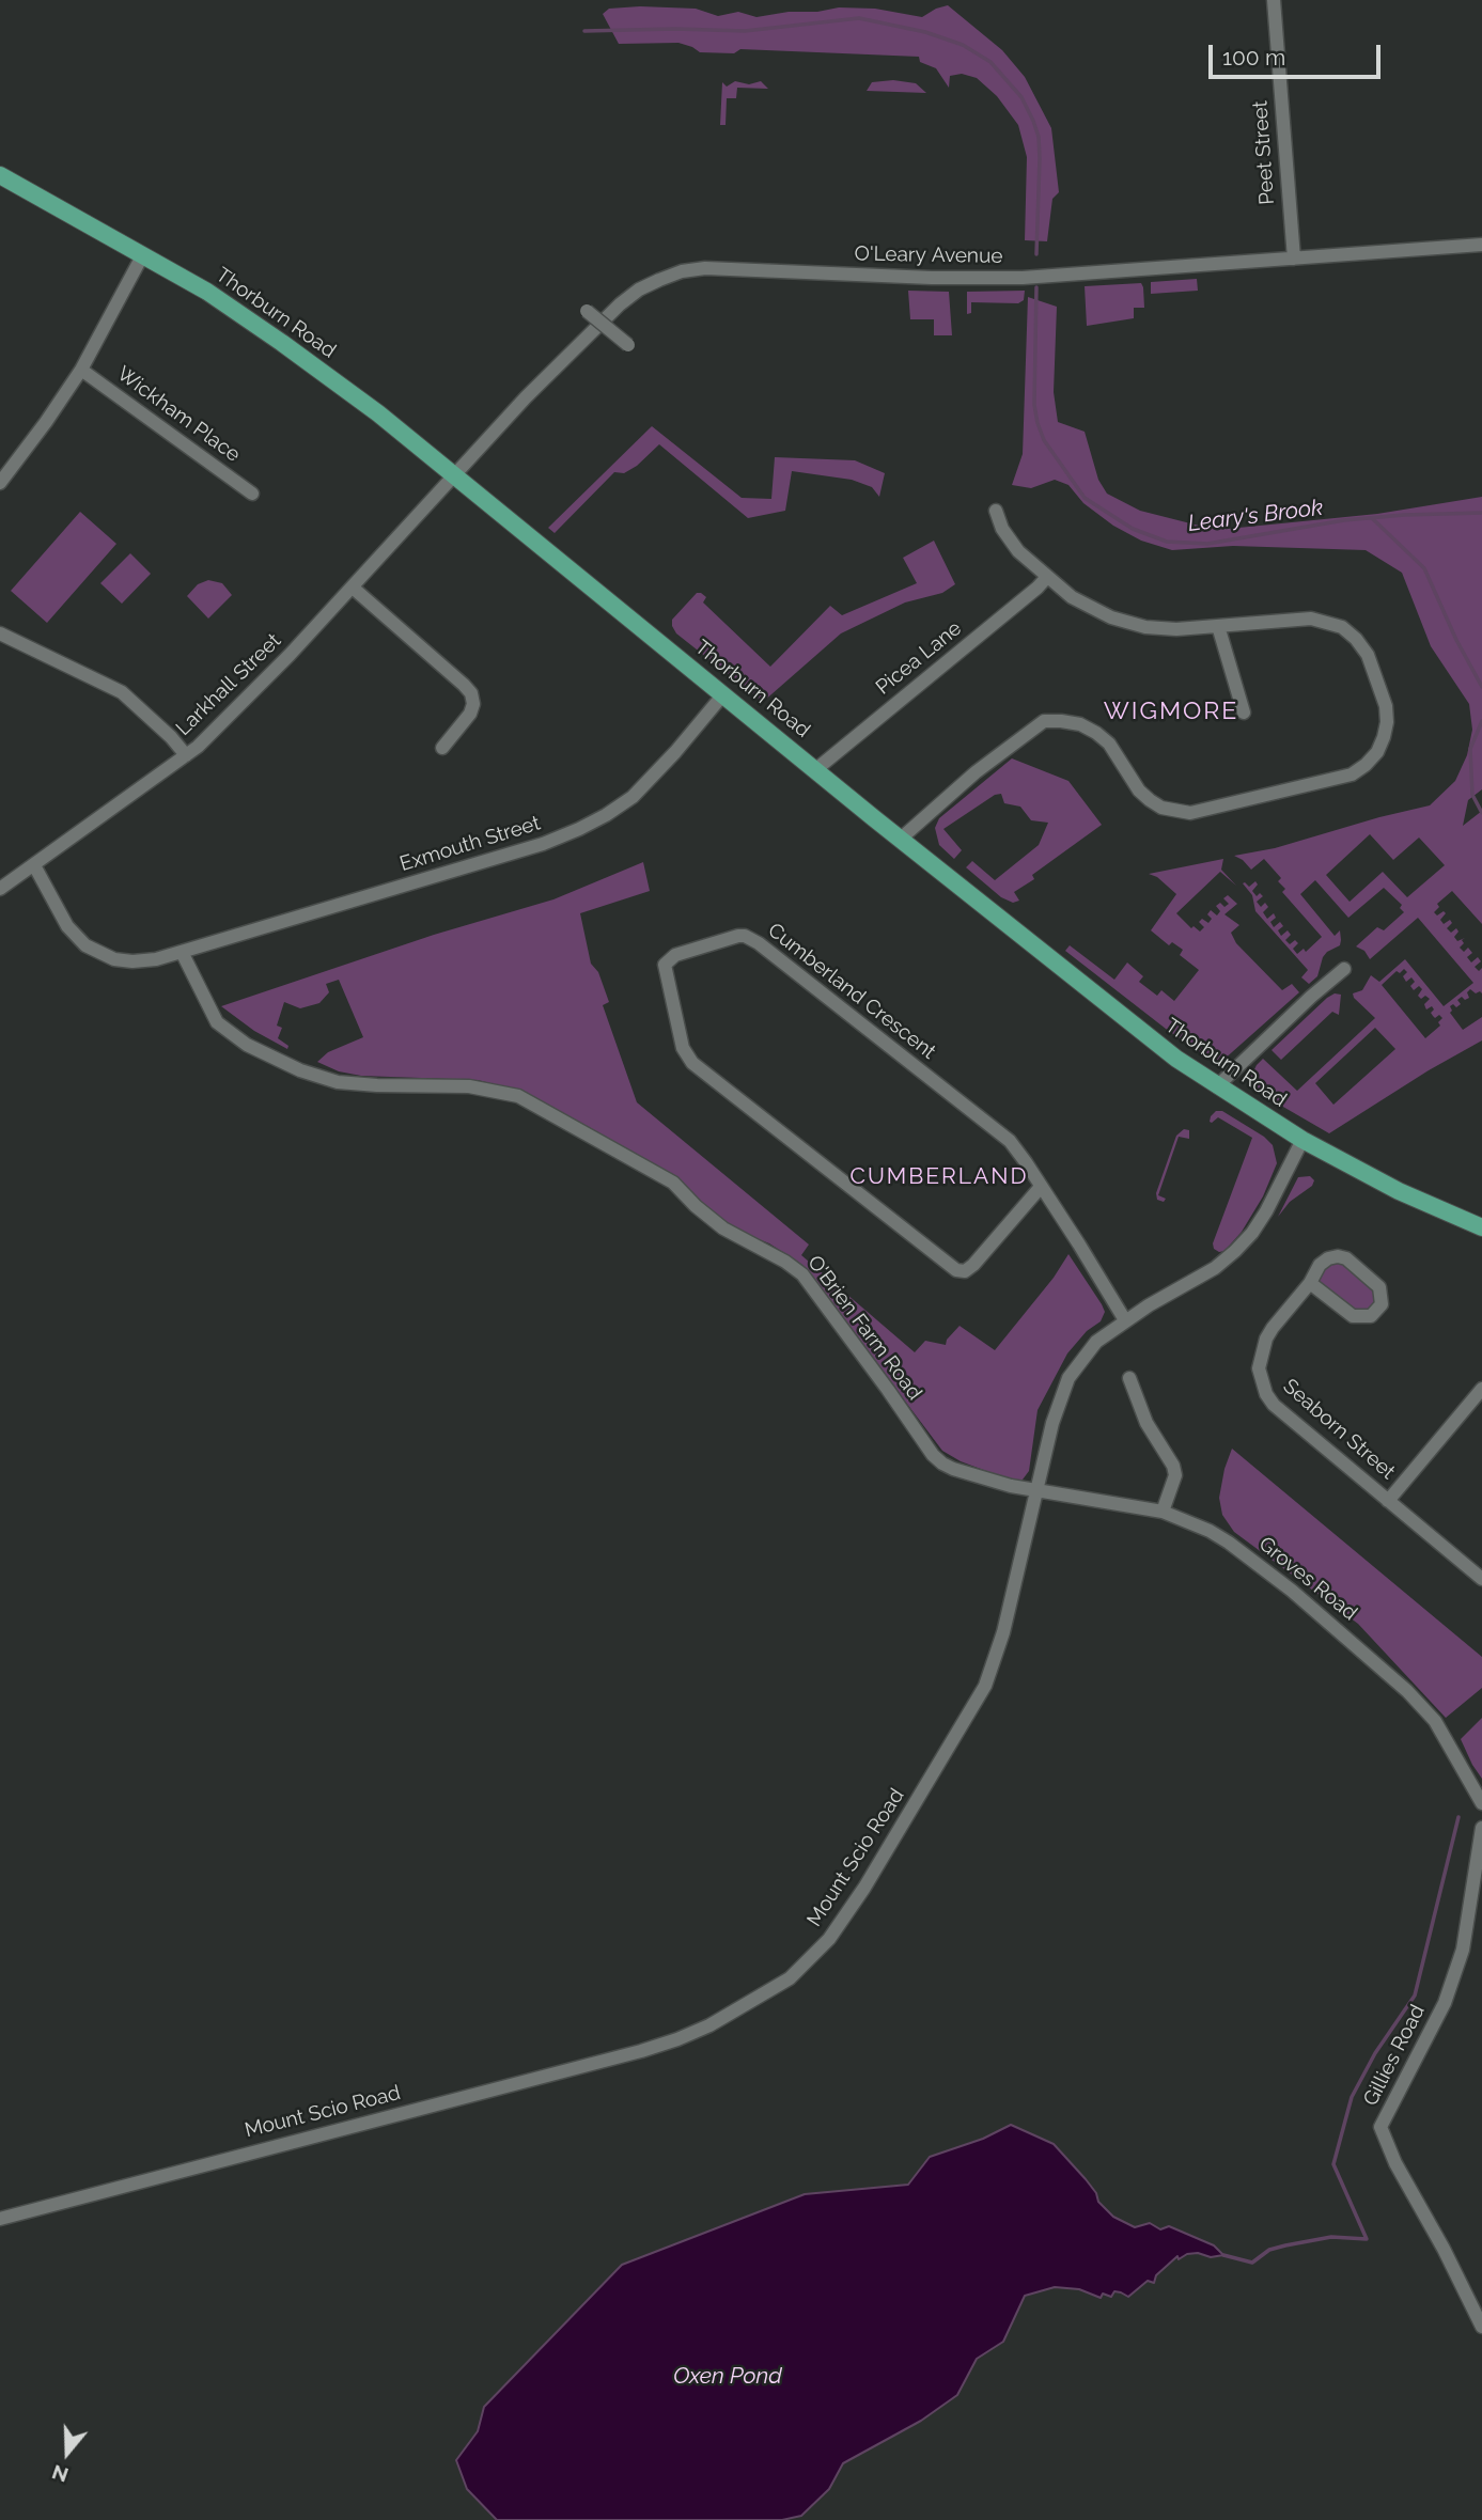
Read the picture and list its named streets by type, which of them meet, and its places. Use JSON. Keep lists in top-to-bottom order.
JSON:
{
  "streets": {
    "main road": ["Thorburn Road"],
    "street": [
      "Peet Street",
      "O'Leary Avenue",
      "Wickham Place",
      "Picea Lane",
      "Larkhall Street",
      "Exmouth Street",
      "Cumberland Crescent",
      "O'Brien Farm Road",
      "Seaborn Street",
      "Groves Road",
      "Mount Scio Road",
      "Gillies Road"
    ]
  },
  "crossings": [
    ["Peet Street", "O'Leary Avenue"],
    ["O'Leary Avenue", "Thorburn Road"],
    ["O'Leary Avenue", "Larkhall Street"],
    ["Thorburn Road", "Picea Lane"],
    ["Thorburn Road", "Larkhall Street"],
    ["Thorburn Road", "Exmouth Street"],
    ["Thorburn Road", "Mount Scio Road"],
    ["Larkhall Street", "Exmouth Street"],
    ["Exmouth Street", "O'Brien Farm Road"],
    ["Cumberland Crescent", "Mount Scio Road"],
    ["O'Brien Farm Road", "Groves Road"],
    ["O'Brien Farm Road", "Mount Scio Road"],
    ["Groves Road", "Mount Scio Road"]
  ],
  "districts": ["WIGMORE", "CUMBERLAND"],
  "water": ["Leary's Brook", "Oxen Pond"],
  "scale_bar": "100 m",
  "north": "bottom"
}
